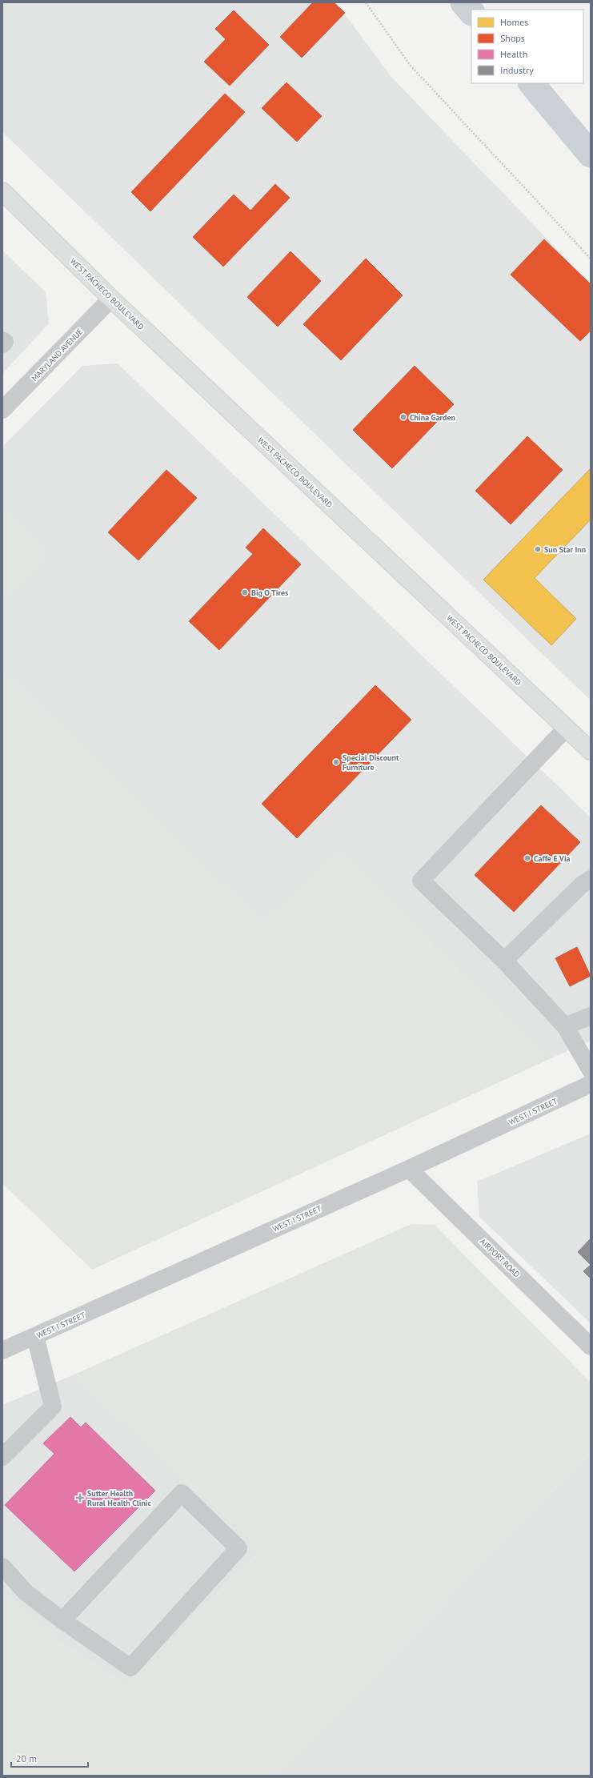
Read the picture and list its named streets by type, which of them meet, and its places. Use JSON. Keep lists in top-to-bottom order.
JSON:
{
  "streets": {
    "highway": ["WEST PACHECO BOULEVARD"],
    "street": ["MARYLAND AVENUE", "WEST I STREET", "AIRPORT ROAD"]
  },
  "crossings": [
    ["WEST PACHECO BOULEVARD", "MARYLAND AVENUE"],
    ["WEST I STREET", "AIRPORT ROAD"]
  ],
  "places": {
    "other": [
      "China Garden",
      "Sun Star Inn",
      "Big O Tires",
      "Special Discount Furniture",
      "Caffe E Via"
    ],
    "health": ["Sutter Health Rural Health Clinic"]
  },
  "legend": [
    "Homes",
    "Shops",
    "Health",
    "Industry"
  ],
  "scale_bar": "20 m"
}
